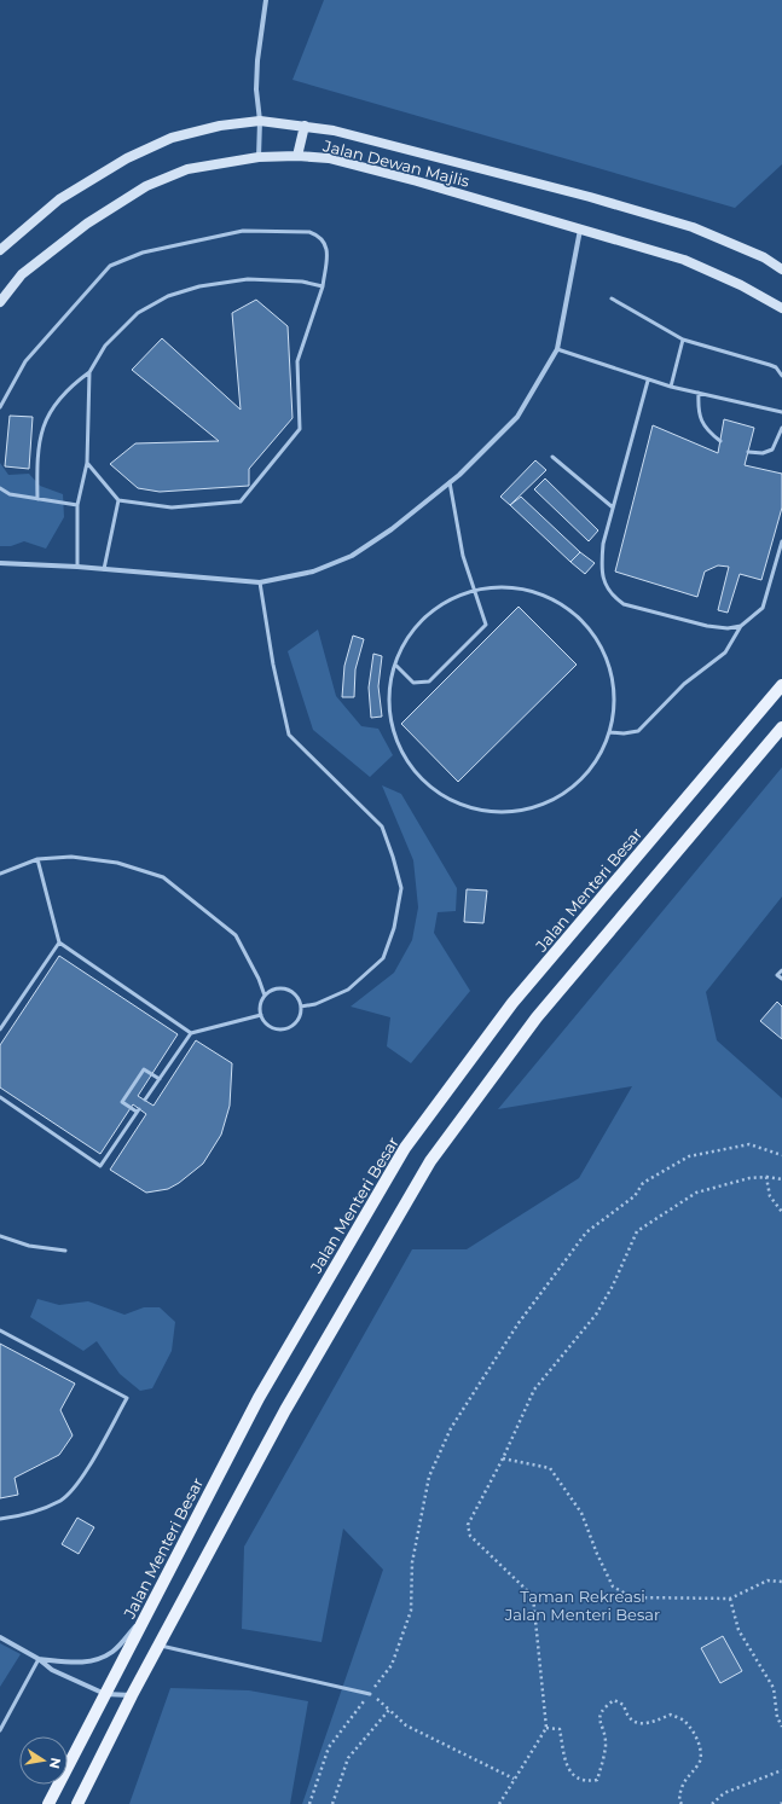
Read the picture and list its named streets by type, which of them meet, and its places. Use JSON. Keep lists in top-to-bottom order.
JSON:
{
  "streets": {
    "main road": ["Jalan Menteri Besar"],
    "street": ["Jalan Dewan Majlis"]
  },
  "parks": ["Taman Rekreasi Jalan Menteri Besar"],
  "north": "right"
}
